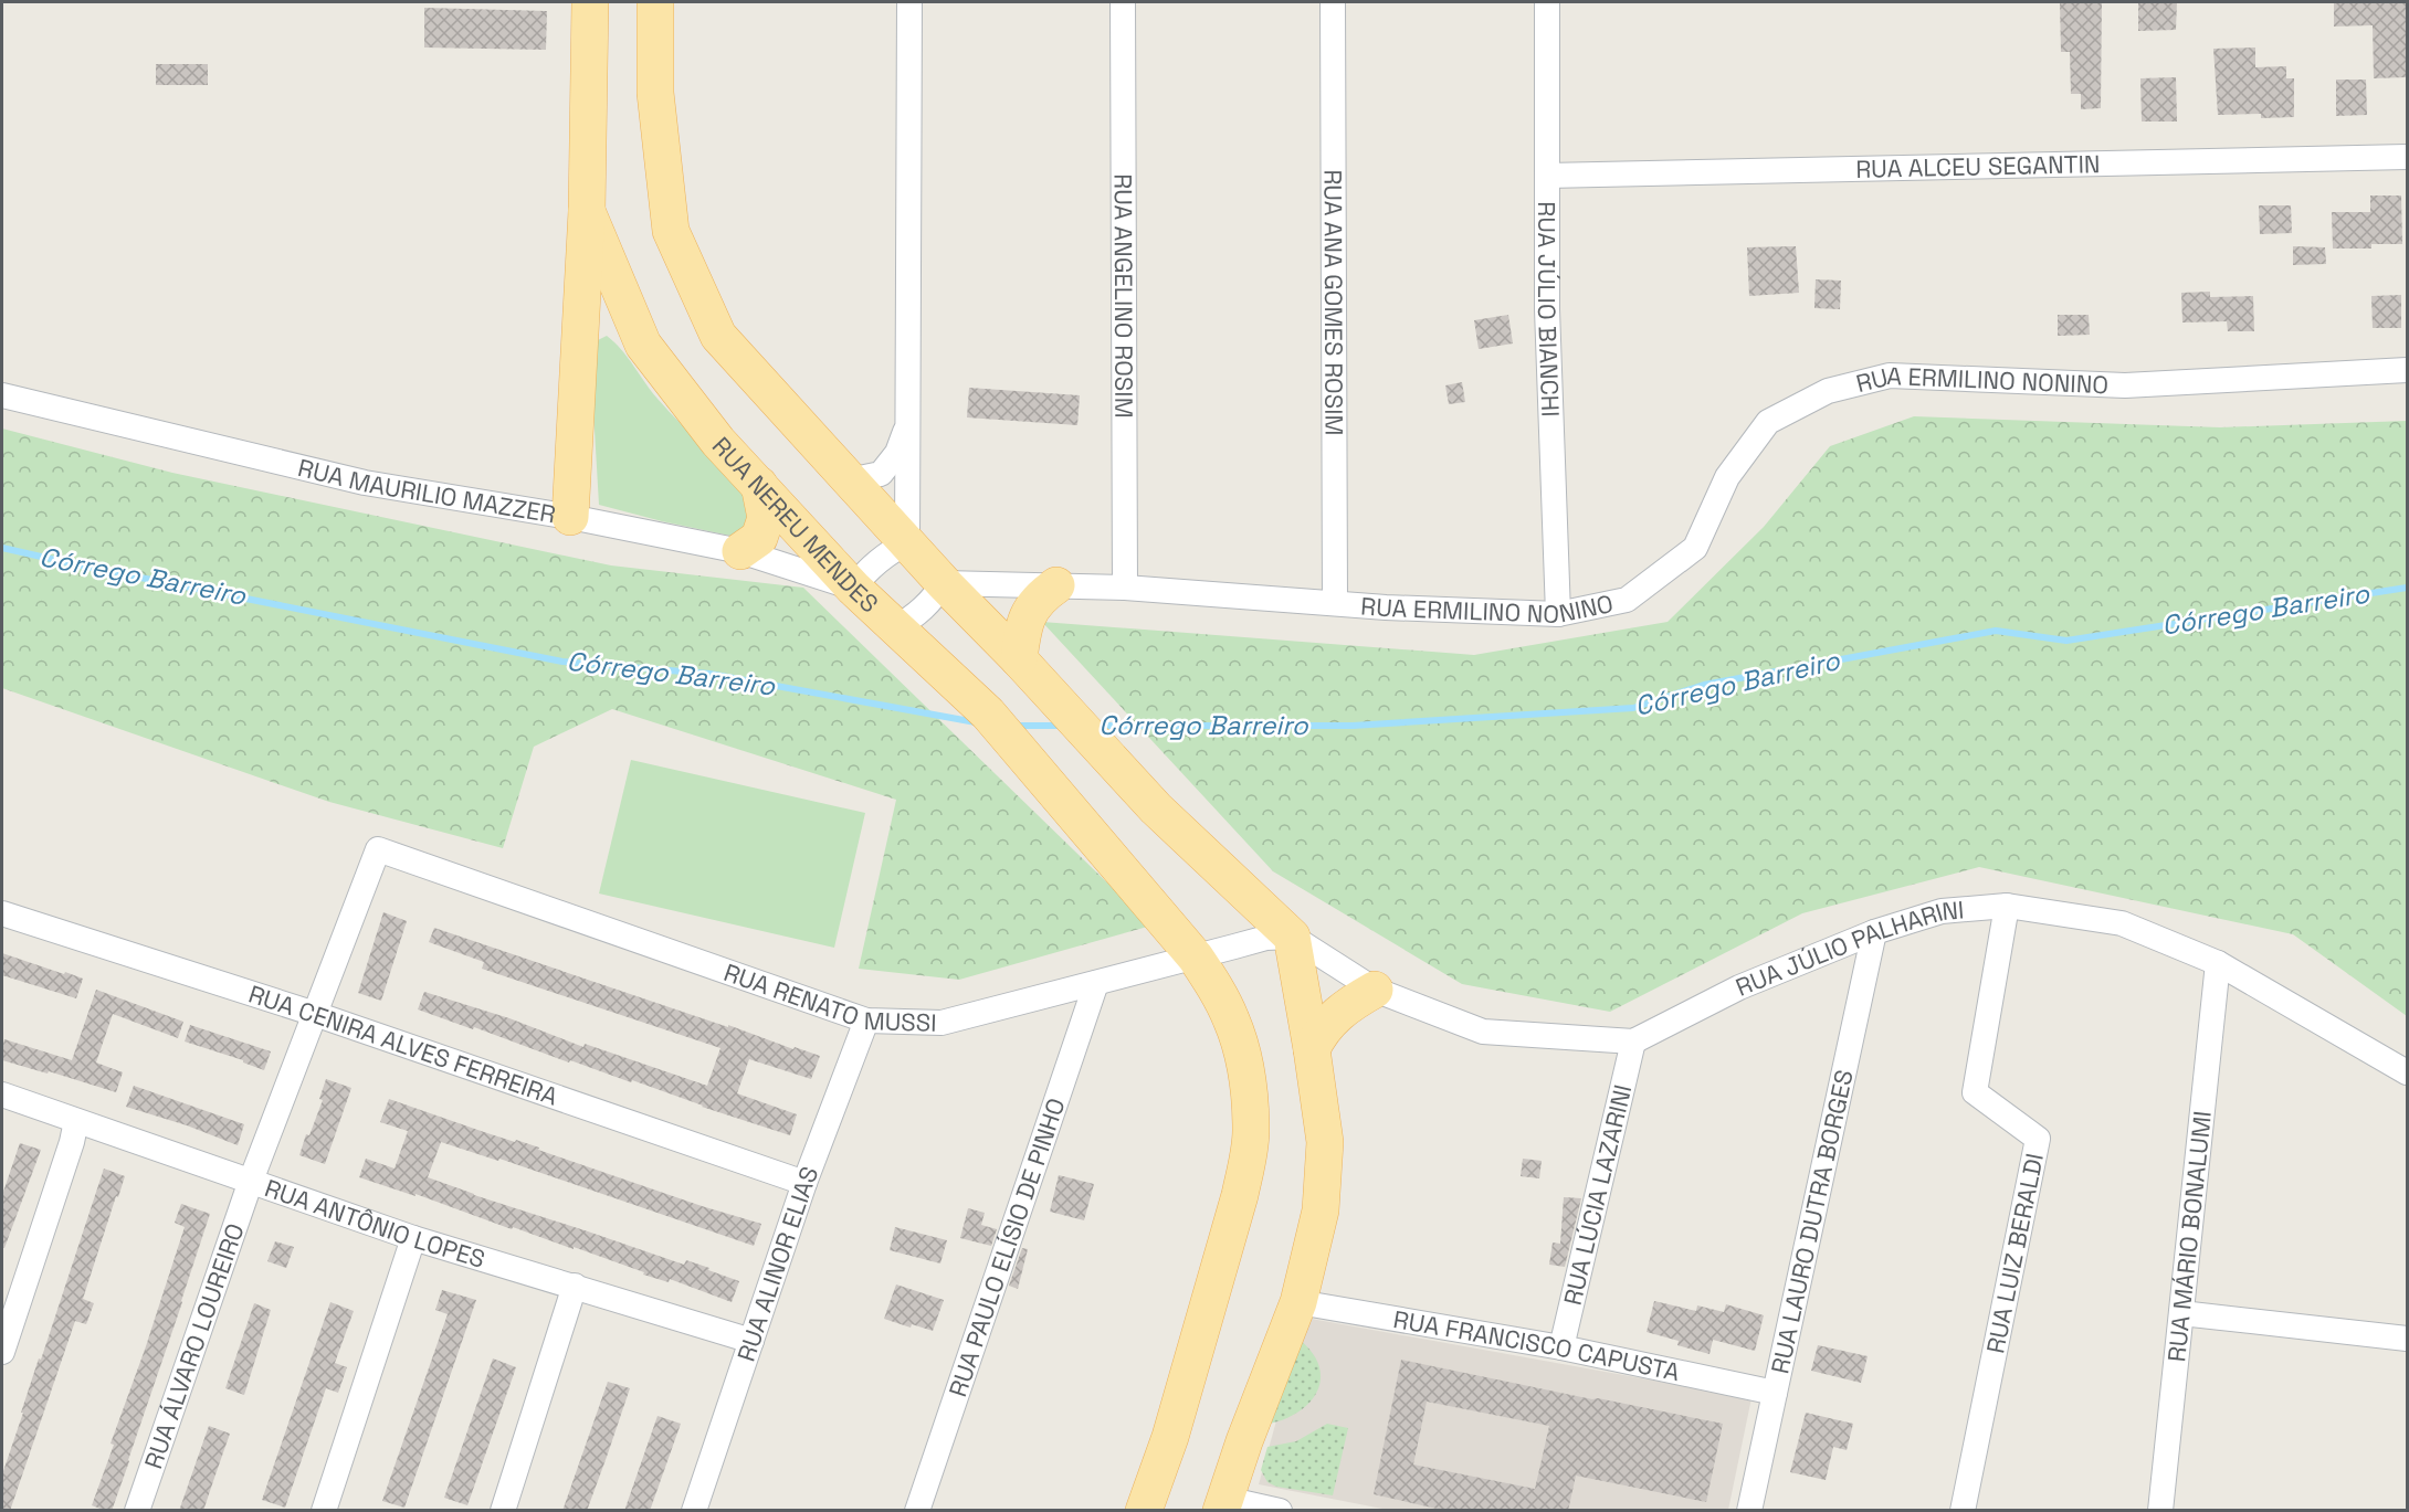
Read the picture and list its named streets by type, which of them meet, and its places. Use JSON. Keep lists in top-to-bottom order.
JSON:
{
  "streets": {
    "main road": ["RUA NEREU MENDES"],
    "street": [
      "RUA ALCEU SEGANTIN",
      "RUA ANGELINO ROSIM",
      "RUA ANA GOMES ROSIM",
      "RUA JÚLIO BIANCHI",
      "RUA ERMILINO NONINO",
      "RUA MAURILIO MAZZER",
      "RUA JÚLIO PALHARINI",
      "RUA RENATO MUSSI",
      "RUA CENIRA ALVES FERREIRA",
      "RUA LÚCIA LAZARINI",
      "RUA LAURO DUTRA BORGES",
      "RUA ANTÔNIO LOPES",
      "RUA MÁRIO BONALUMI",
      "RUA PAULO ELÍSIO DE PINHO",
      "RUA LUIZ BERALDI",
      "RUA ALINOR ELIAS",
      "RUA FRANCISCO CAPUSTA",
      "RUA ÁLVARO LOUREIRO"
    ]
  },
  "crossings": [
    ["RUA ALCEU SEGANTIN", "RUA JÚLIO BIANCHI"],
    ["RUA ANGELINO ROSIM", "RUA ERMILINO NONINO"],
    ["RUA ANA GOMES ROSIM", "RUA ERMILINO NONINO"],
    ["RUA JÚLIO BIANCHI", "RUA ERMILINO NONINO"],
    ["RUA MAURILIO MAZZER", "RUA NEREU MENDES"],
    ["RUA NEREU MENDES", "RUA RENATO MUSSI"],
    ["RUA JÚLIO PALHARINI", "RUA LÚCIA LAZARINI"],
    ["RUA JÚLIO PALHARINI", "RUA LAURO DUTRA BORGES"],
    ["RUA JÚLIO PALHARINI", "RUA MÁRIO BONALUMI"],
    ["RUA JÚLIO PALHARINI", "RUA LUIZ BERALDI"],
    ["RUA RENATO MUSSI", "RUA PAULO ELÍSIO DE PINHO"],
    ["RUA RENATO MUSSI", "RUA ALINOR ELIAS"],
    ["RUA RENATO MUSSI", "RUA ÁLVARO LOUREIRO"],
    ["RUA CENIRA ALVES FERREIRA", "RUA ALINOR ELIAS"],
    ["RUA CENIRA ALVES FERREIRA", "RUA ÁLVARO LOUREIRO"],
    ["RUA LÚCIA LAZARINI", "RUA FRANCISCO CAPUSTA"],
    ["RUA LAURO DUTRA BORGES", "RUA FRANCISCO CAPUSTA"],
    ["RUA ANTÔNIO LOPES", "RUA ALINOR ELIAS"],
    ["RUA ANTÔNIO LOPES", "RUA ÁLVARO LOUREIRO"]
  ],
  "water": ["Córrego Barreiro"]
}
